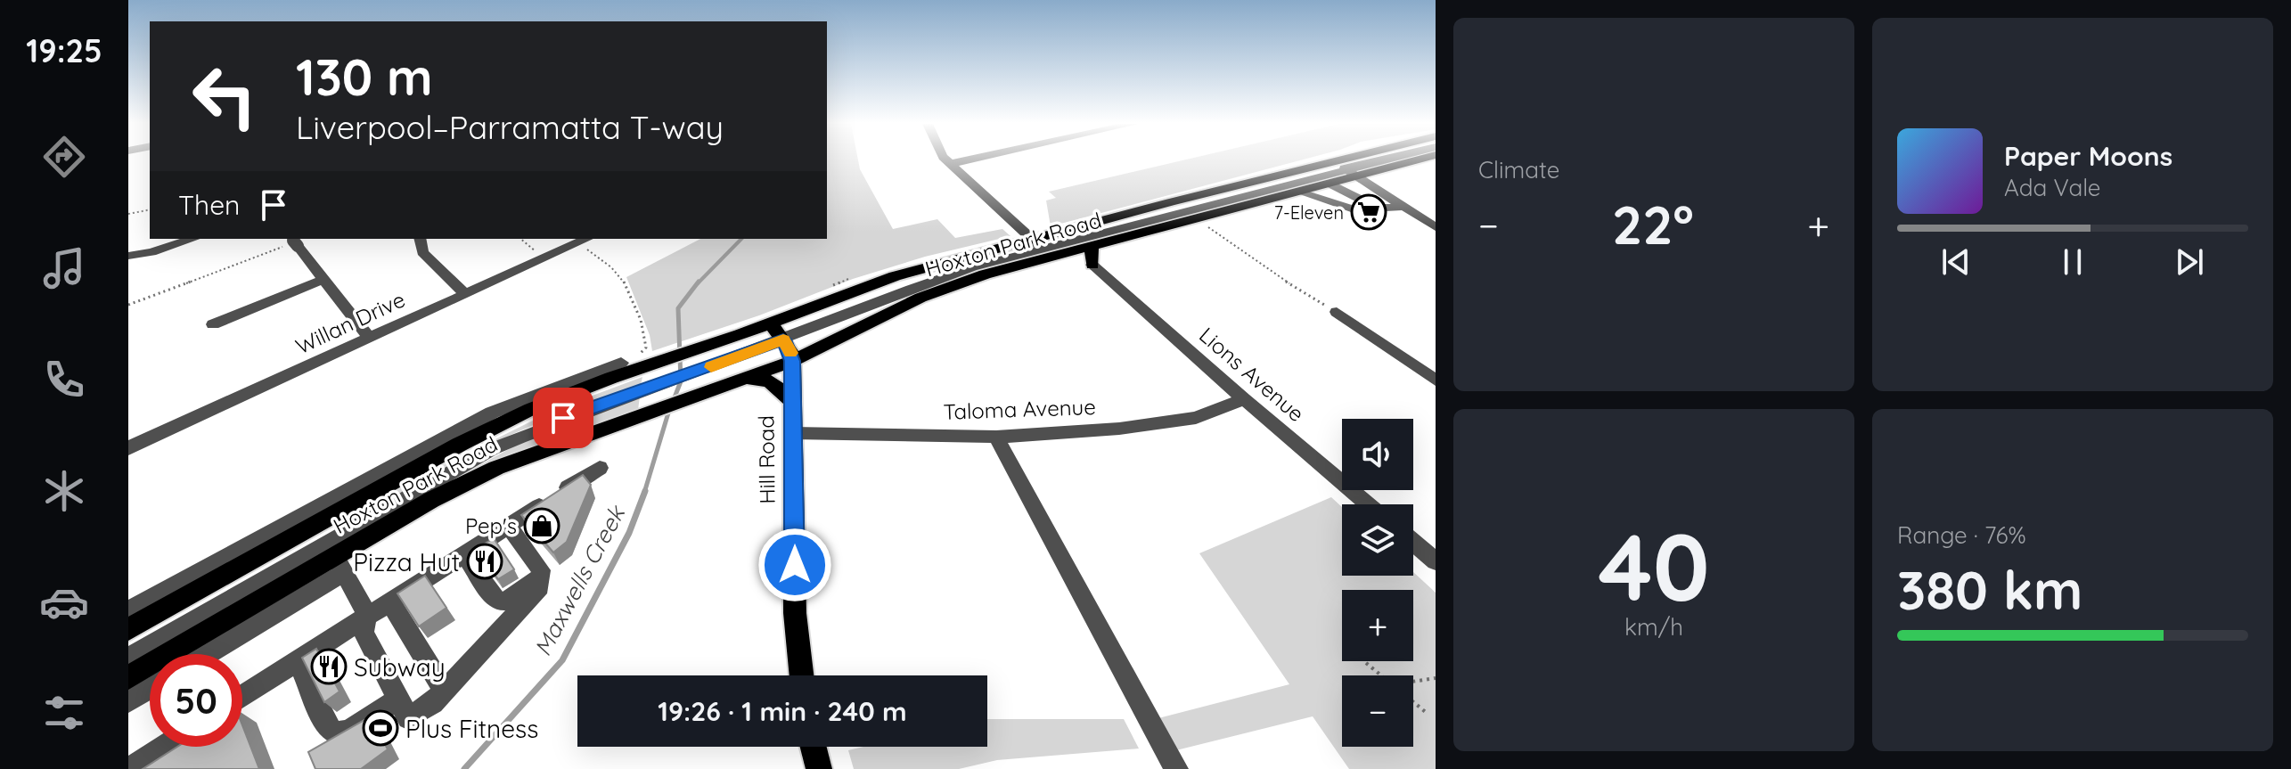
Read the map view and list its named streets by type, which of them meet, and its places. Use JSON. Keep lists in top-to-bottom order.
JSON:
{
  "streets": {
    "main road": ["Hoxton Park Road", "Hill Road"],
    "street": ["Willan Drive", "Lions Avenue", "Taloma Avenue"]
  },
  "crossings": [
    ["Hoxton Park Road", "Hill Road"],
    ["Lions Avenue", "Taloma Avenue"],
    ["Taloma Avenue", "Hill Road"]
  ],
  "water": ["Maxwells Creek"],
  "places": {
    "supermarket": ["7-Eleven"],
    "shop": ["Pep's"],
    "restaurant": ["Pizza Hut", "Subway"],
    "sports": ["Plus Fitness"]
  },
  "page": {
    "tabs": "19:25",
    "tile": [
      "Climate",
      ["40", "km/h"],
      ["Range · 76%", "380 km"]
    ],
    "turn": ["130 m", "Liverpool–Parramatta T-way"],
    "song": ["Paper Moons", "Ada Vale"],
    "then": "Then",
    "heat": ["−", "22°", "+"],
    "map_buttons": ["+", "−"],
    "limit": "50",
    "trip": "19:26 · 1 min · 240 m"
  }
}
